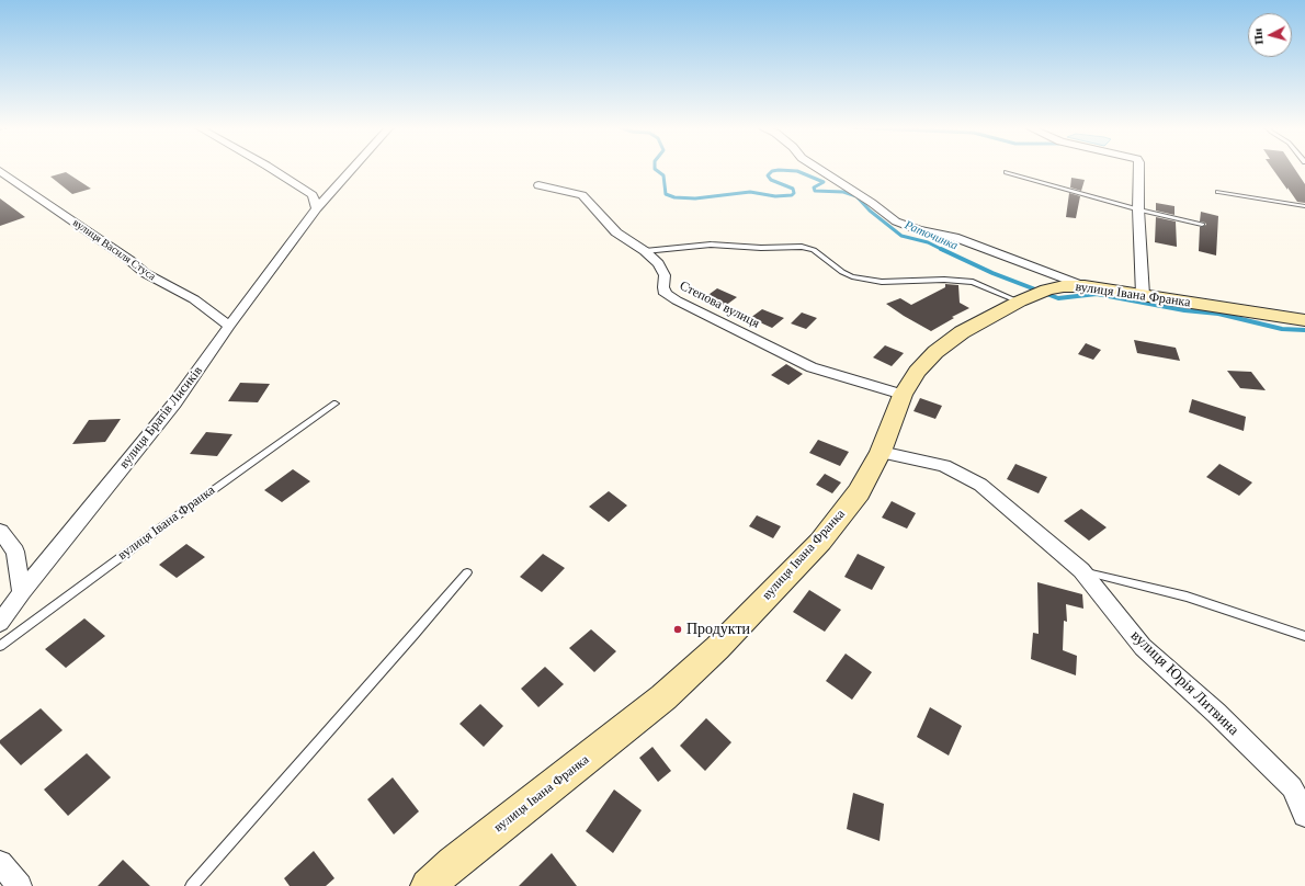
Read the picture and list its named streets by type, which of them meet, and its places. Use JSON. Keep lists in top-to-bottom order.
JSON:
{
  "streets": {
    "main road": ["вулиця Івана Франка"],
    "street": [
      "вулиця Василя Стуса",
      "Степова вулиця",
      "вулиця Братів Лисиків",
      "вулиця Юрія Литвина"
    ]
  },
  "crossings": [
    ["вулиця Василя Стуса", "вулиця Братів Лисиків"],
    ["вулиця Івана Франка", "Степова вулиця"],
    ["вулиця Івана Франка", "вулиця Юрія Литвина"]
  ],
  "water": ["Раточинка"],
  "places": ["Продукти"],
  "north": "left"
}
